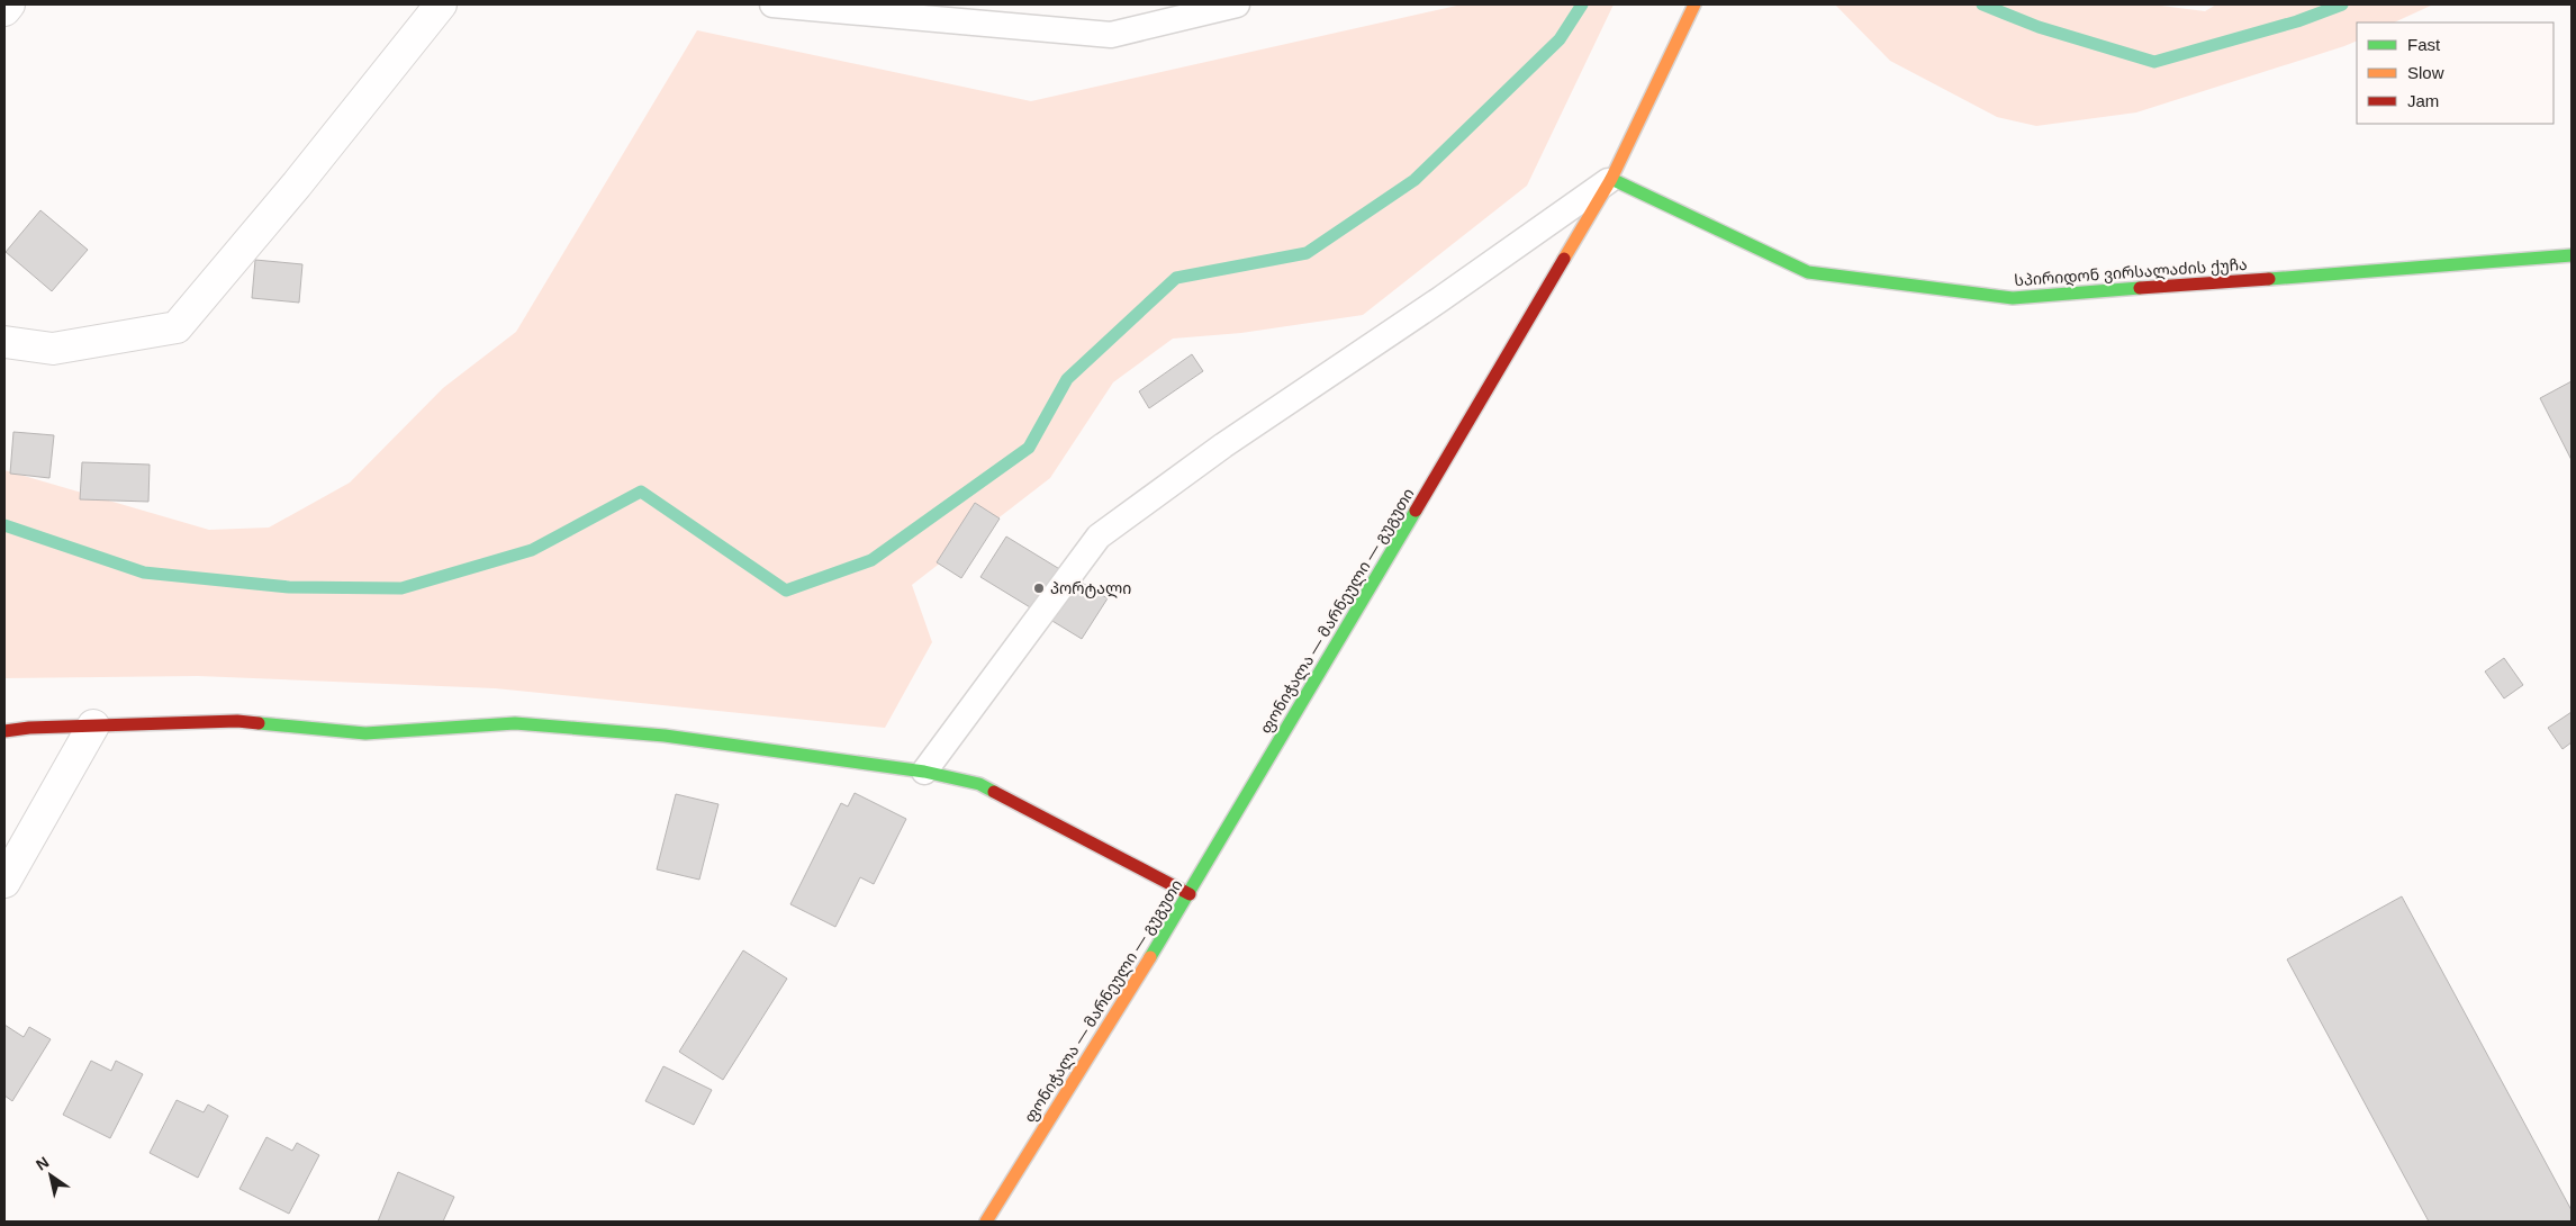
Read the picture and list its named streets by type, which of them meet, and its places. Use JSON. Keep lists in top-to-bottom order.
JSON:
{
  "streets": {
    "main road": ["სპირიდონ ვირსალაძის ქუჩა", "ფონიჭალა — მარნეული — გუგუთი"]
  },
  "crossings": [
    ["სპირიდონ ვირსალაძის ქუჩა", "ფონიჭალა — მარნეული — გუგუთი"]
  ],
  "places": ["პორტალი"],
  "legend": ["Fast", "Slow", "Jam"],
  "north": "top left"
}
